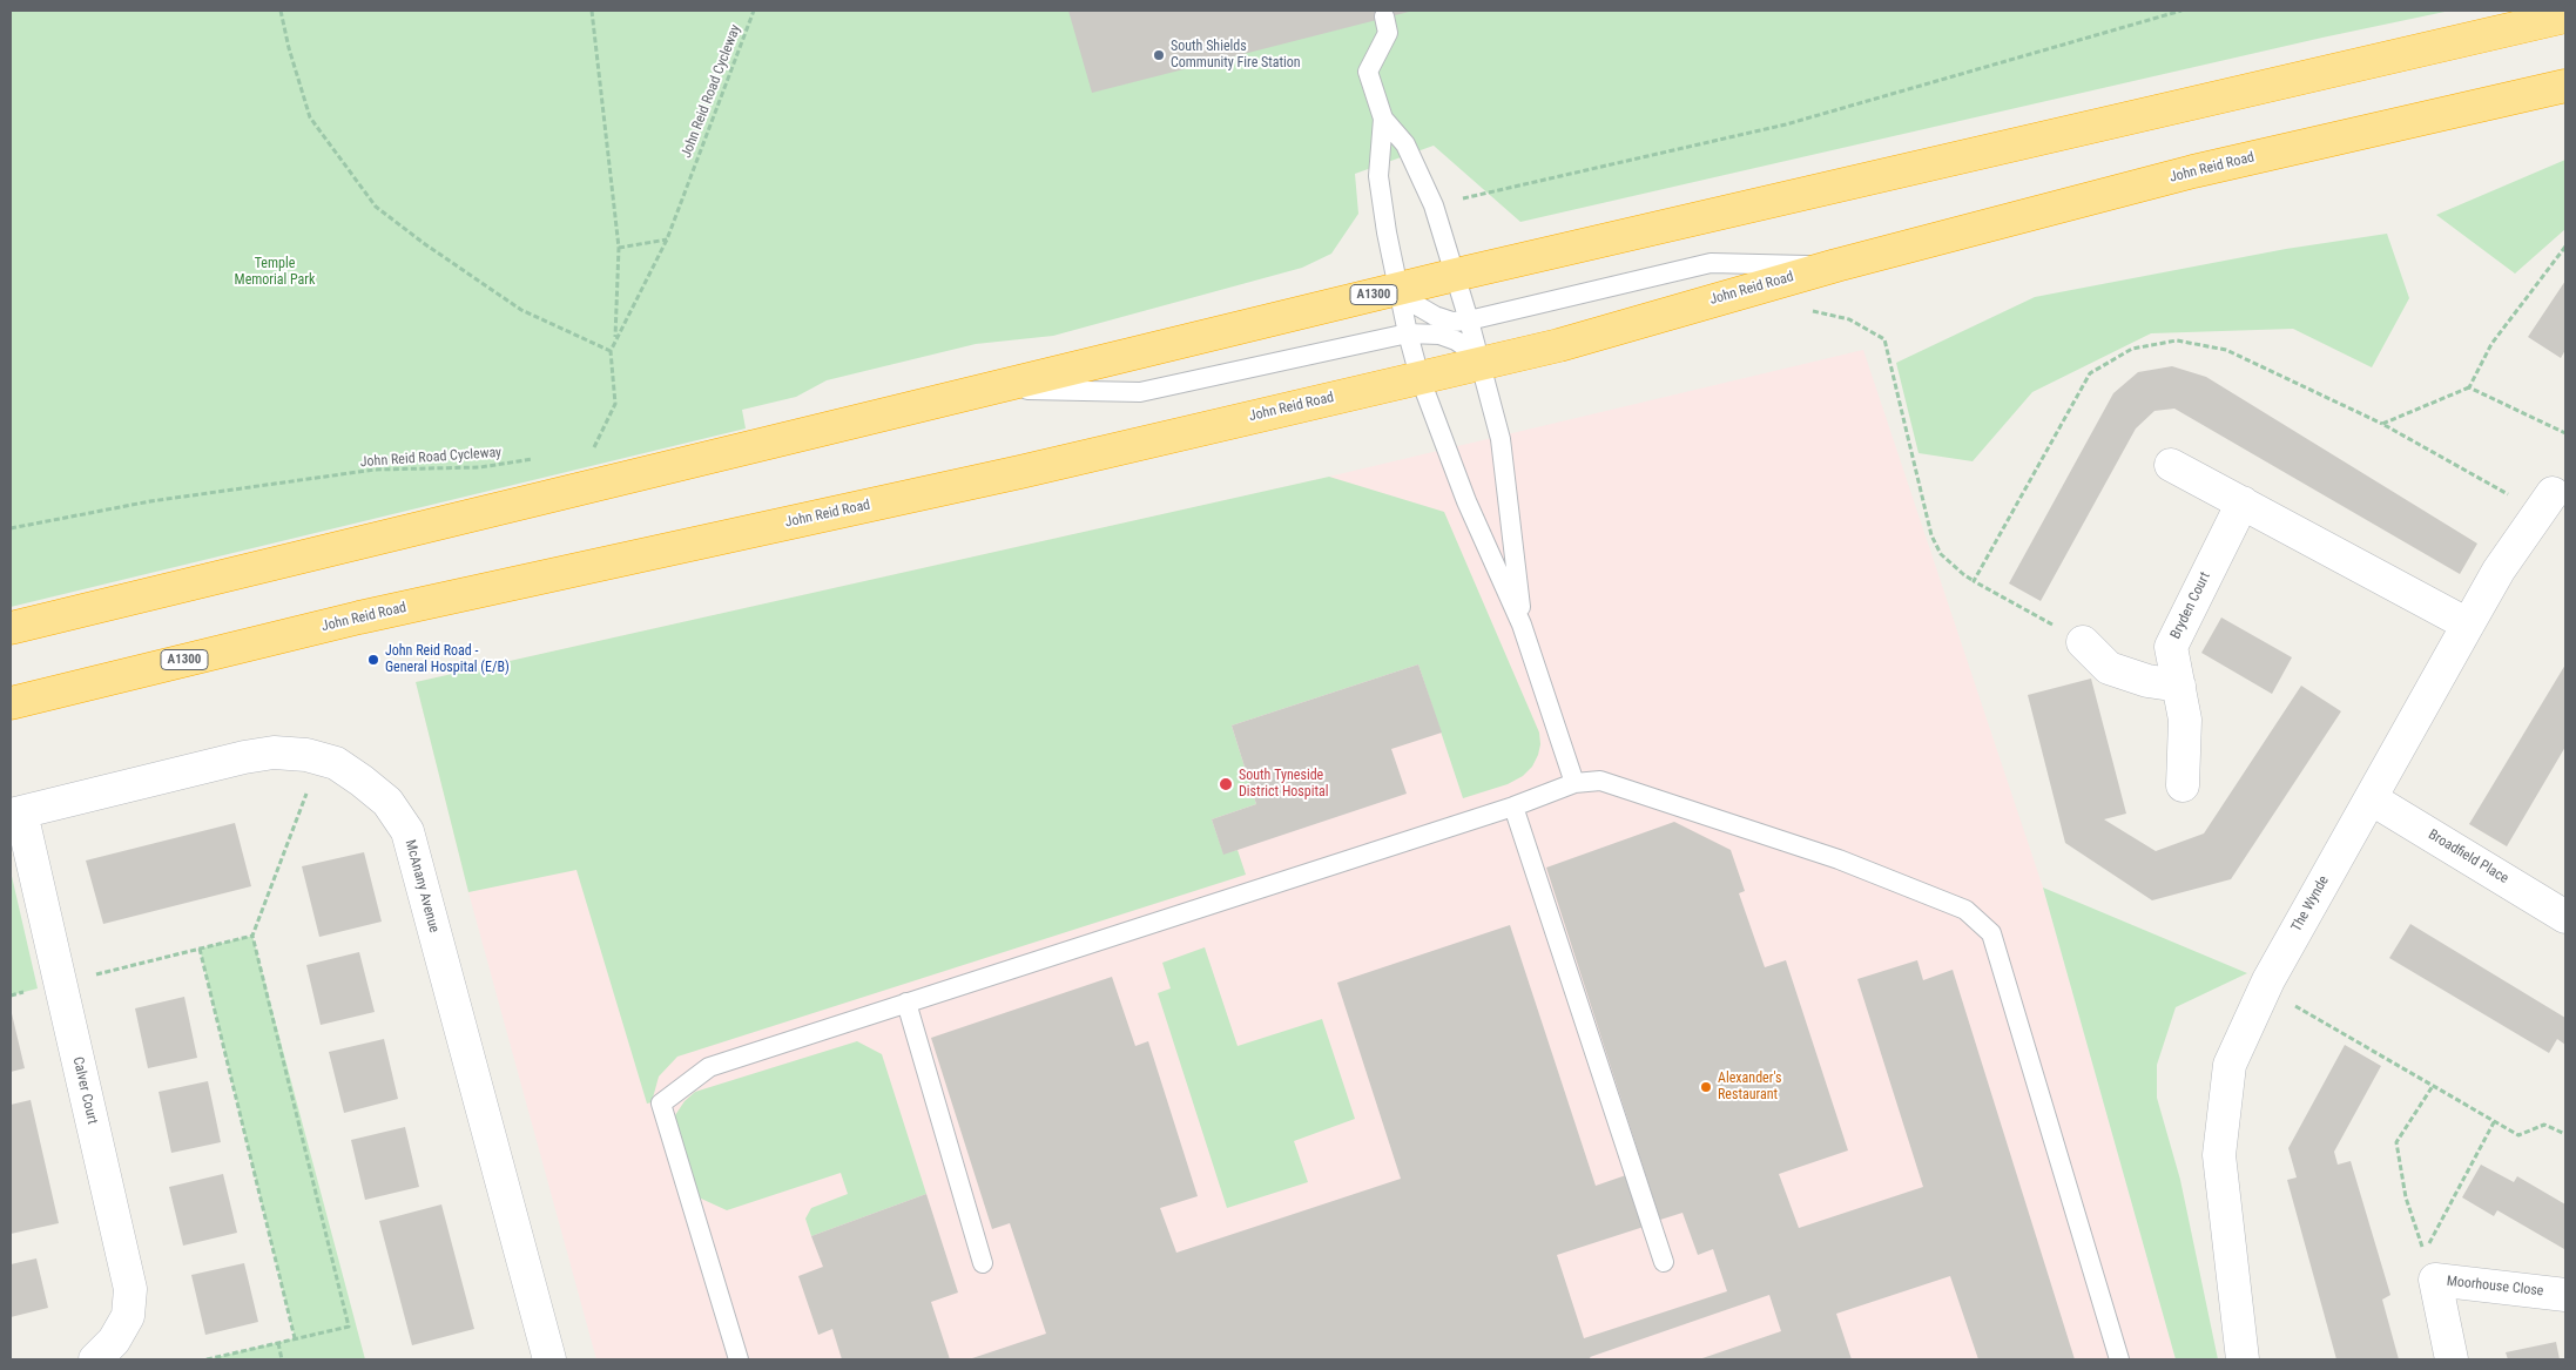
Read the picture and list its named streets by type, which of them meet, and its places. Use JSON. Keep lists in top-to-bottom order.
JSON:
{
  "streets": {
    "highway": ["John Reid Road", "A1300"],
    "street": [
      "Bryden Court",
      "Broadfield Place",
      "McAnany Avenue",
      "The Wynde",
      "Calver Court",
      "Moorhouse Close"
    ],
    "path": ["John Reid Road Cycleway"]
  },
  "crossings": [
    ["Broadfield Place", "The Wynde"],
    ["McAnany Avenue", "Calver Court"]
  ],
  "parks": ["Temple Memorial Park"],
  "places": [
    "South Shields Community Fire Station",
    "John Reid Road - General Hospital (E/B)",
    "South Tyneside District Hospital",
    "Alexander's Restaurant"
  ]
}
